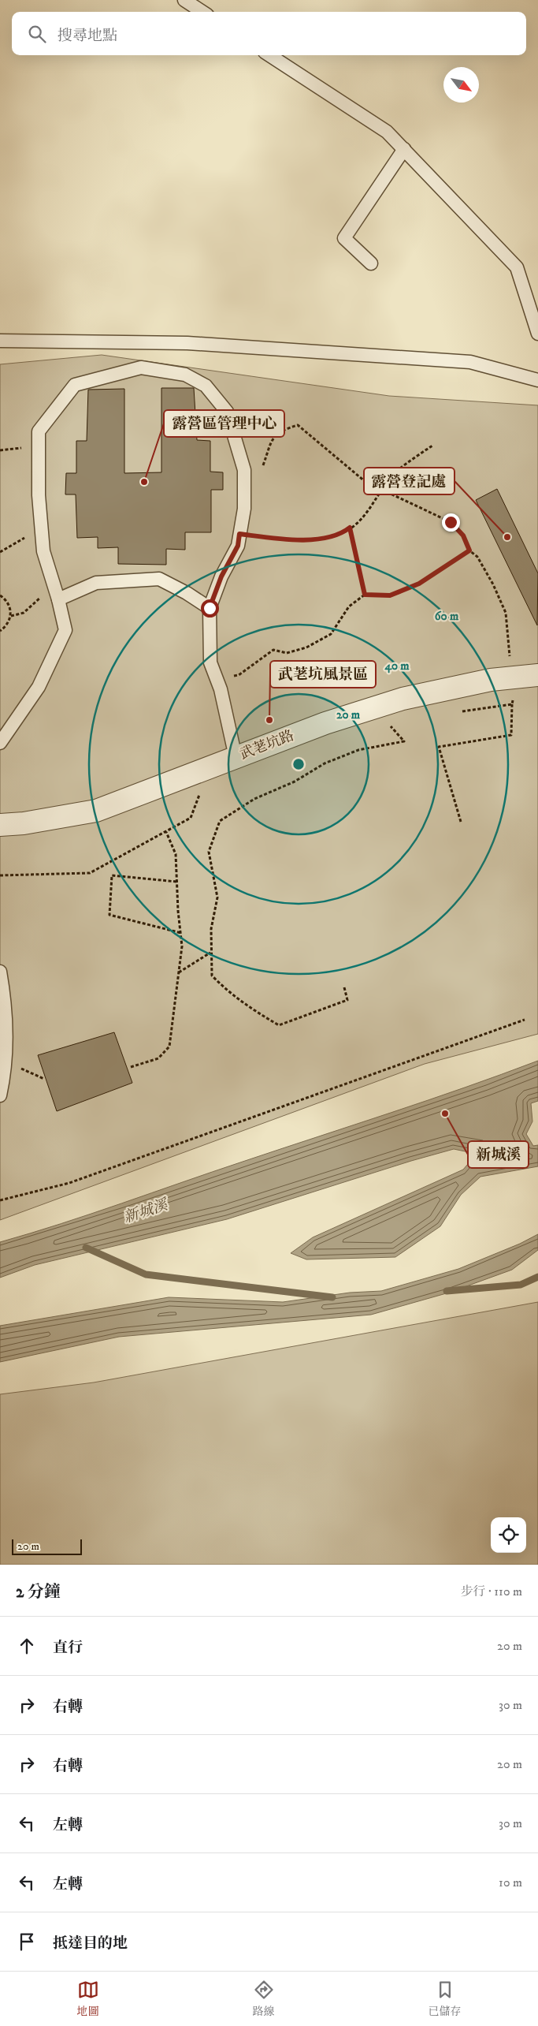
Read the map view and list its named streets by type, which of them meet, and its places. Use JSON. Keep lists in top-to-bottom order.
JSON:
{
  "streets": {
    "street": ["武荖坑路"]
  },
  "water": ["新城溪"],
  "places": [
    "露營區管理中心",
    "露營登記處",
    "武荖坑風景區",
    "新城溪"
  ],
  "scale_bar": "20 m",
  "north": "bottom right",
  "page": {
    "search": "搜尋地點",
    "scale": "20 m",
    "heading": ["2 分鐘", "步行 · 110 m"],
    "list": [
      ["直行", "20 m"],
      ["右轉", "30 m"],
      ["右轉", "20 m"],
      ["左轉", "30 m"],
      ["左轉", "10 m"],
      "抵達目的地"
    ],
    "nav": ["地圖", "路線", "已儲存"]
  },
  "rings": ["60 m", "40 m", "20 m"]
}
